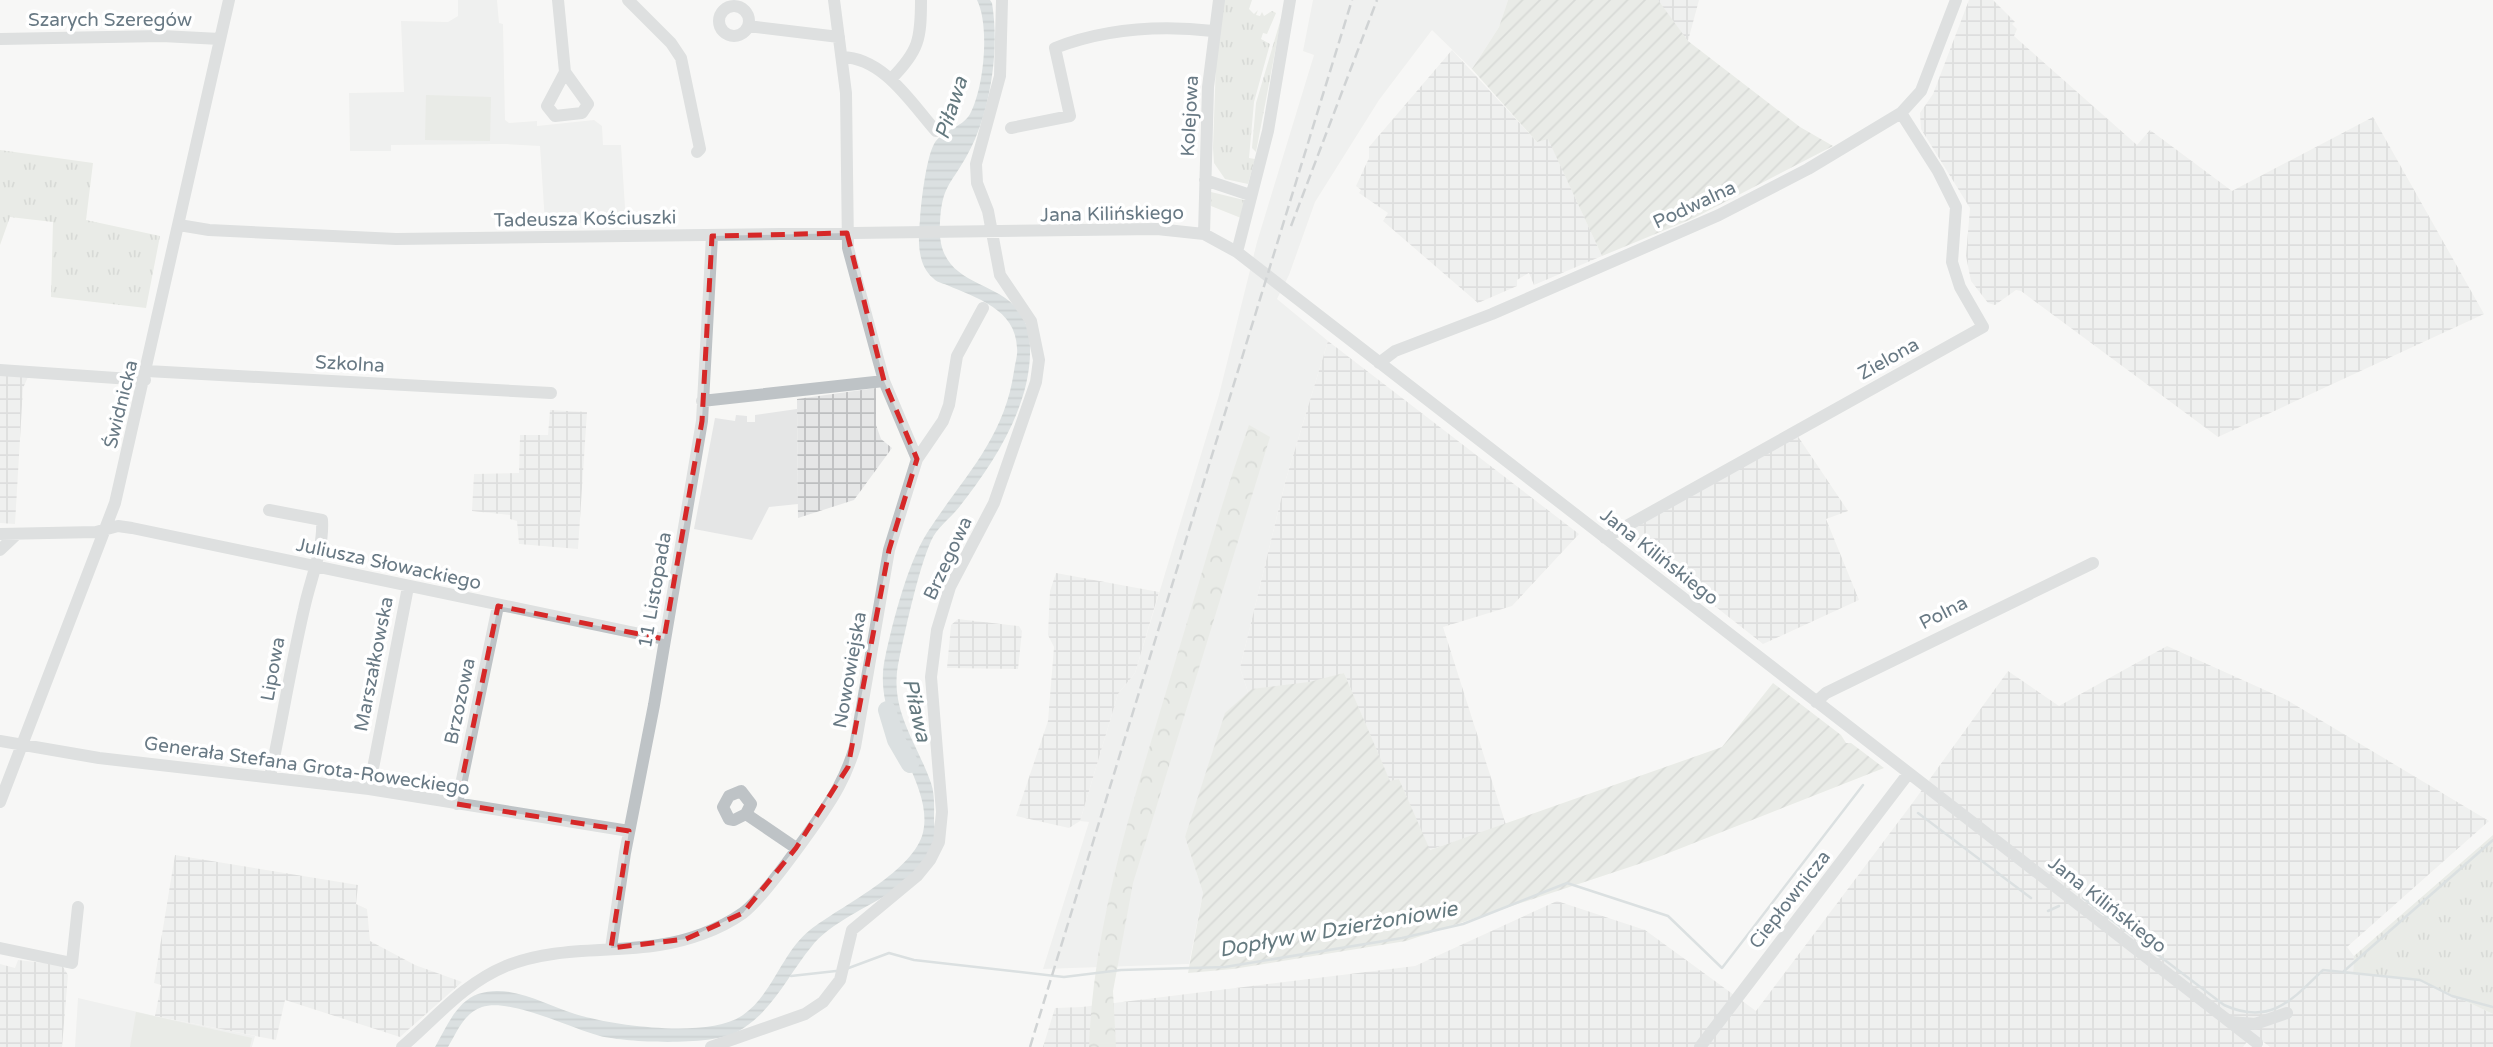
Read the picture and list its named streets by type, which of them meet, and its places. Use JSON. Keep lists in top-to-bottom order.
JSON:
{
  "streets": {
    "street": [
      "Szarych Szeregów",
      "Kolejowa",
      "Podwalna",
      "Jana Kilińskiego",
      "Tadeusza Kościuszki",
      "Zielona",
      "Szkolna",
      "Świdnicka",
      "Brzegowa",
      "Juliusza Słowackiego",
      "11 Listopada",
      "Polna",
      "Marszałkowska",
      "Lipowa",
      "Nowowiejska",
      "Brzozowa",
      "Generała Stefana Grota-Roweckiego",
      "Ciepłownicza"
    ]
  },
  "crossings": [
    ["Szarych Szeregów", "Świdnicka"],
    ["Kolejowa", "Jana Kilińskiego"],
    ["Podwalna", "Jana Kilińskiego"],
    ["Podwalna", "Zielona"],
    ["Jana Kilińskiego", "Tadeusza Kościuszki"],
    ["Jana Kilińskiego", "Zielona"],
    ["Jana Kilińskiego", "Brzegowa"],
    ["Jana Kilińskiego", "Polna"],
    ["Jana Kilińskiego", "Ciepłownicza"],
    ["Tadeusza Kościuszki", "Świdnicka"],
    ["Tadeusza Kościuszki", "Brzegowa"],
    ["Tadeusza Kościuszki", "11 Listopada"],
    ["Szkolna", "Świdnicka"],
    ["Świdnicka", "Juliusza Słowackiego"],
    ["Świdnicka", "Generała Stefana Grota-Roweckiego"],
    ["Juliusza Słowackiego", "11 Listopada"],
    ["Juliusza Słowackiego", "Marszałkowska"],
    ["Juliusza Słowackiego", "Lipowa"],
    ["Juliusza Słowackiego", "Brzozowa"],
    ["11 Listopada", "Nowowiejska"],
    ["11 Listopada", "Generała Stefana Grota-Roweckiego"],
    ["Marszałkowska", "Generała Stefana Grota-Roweckiego"],
    ["Lipowa", "Generała Stefana Grota-Roweckiego"],
    ["Brzozowa", "Generała Stefana Grota-Roweckiego"]
  ],
  "water": ["Piława", "Dopływ w Dzierżoniowie"]
}
